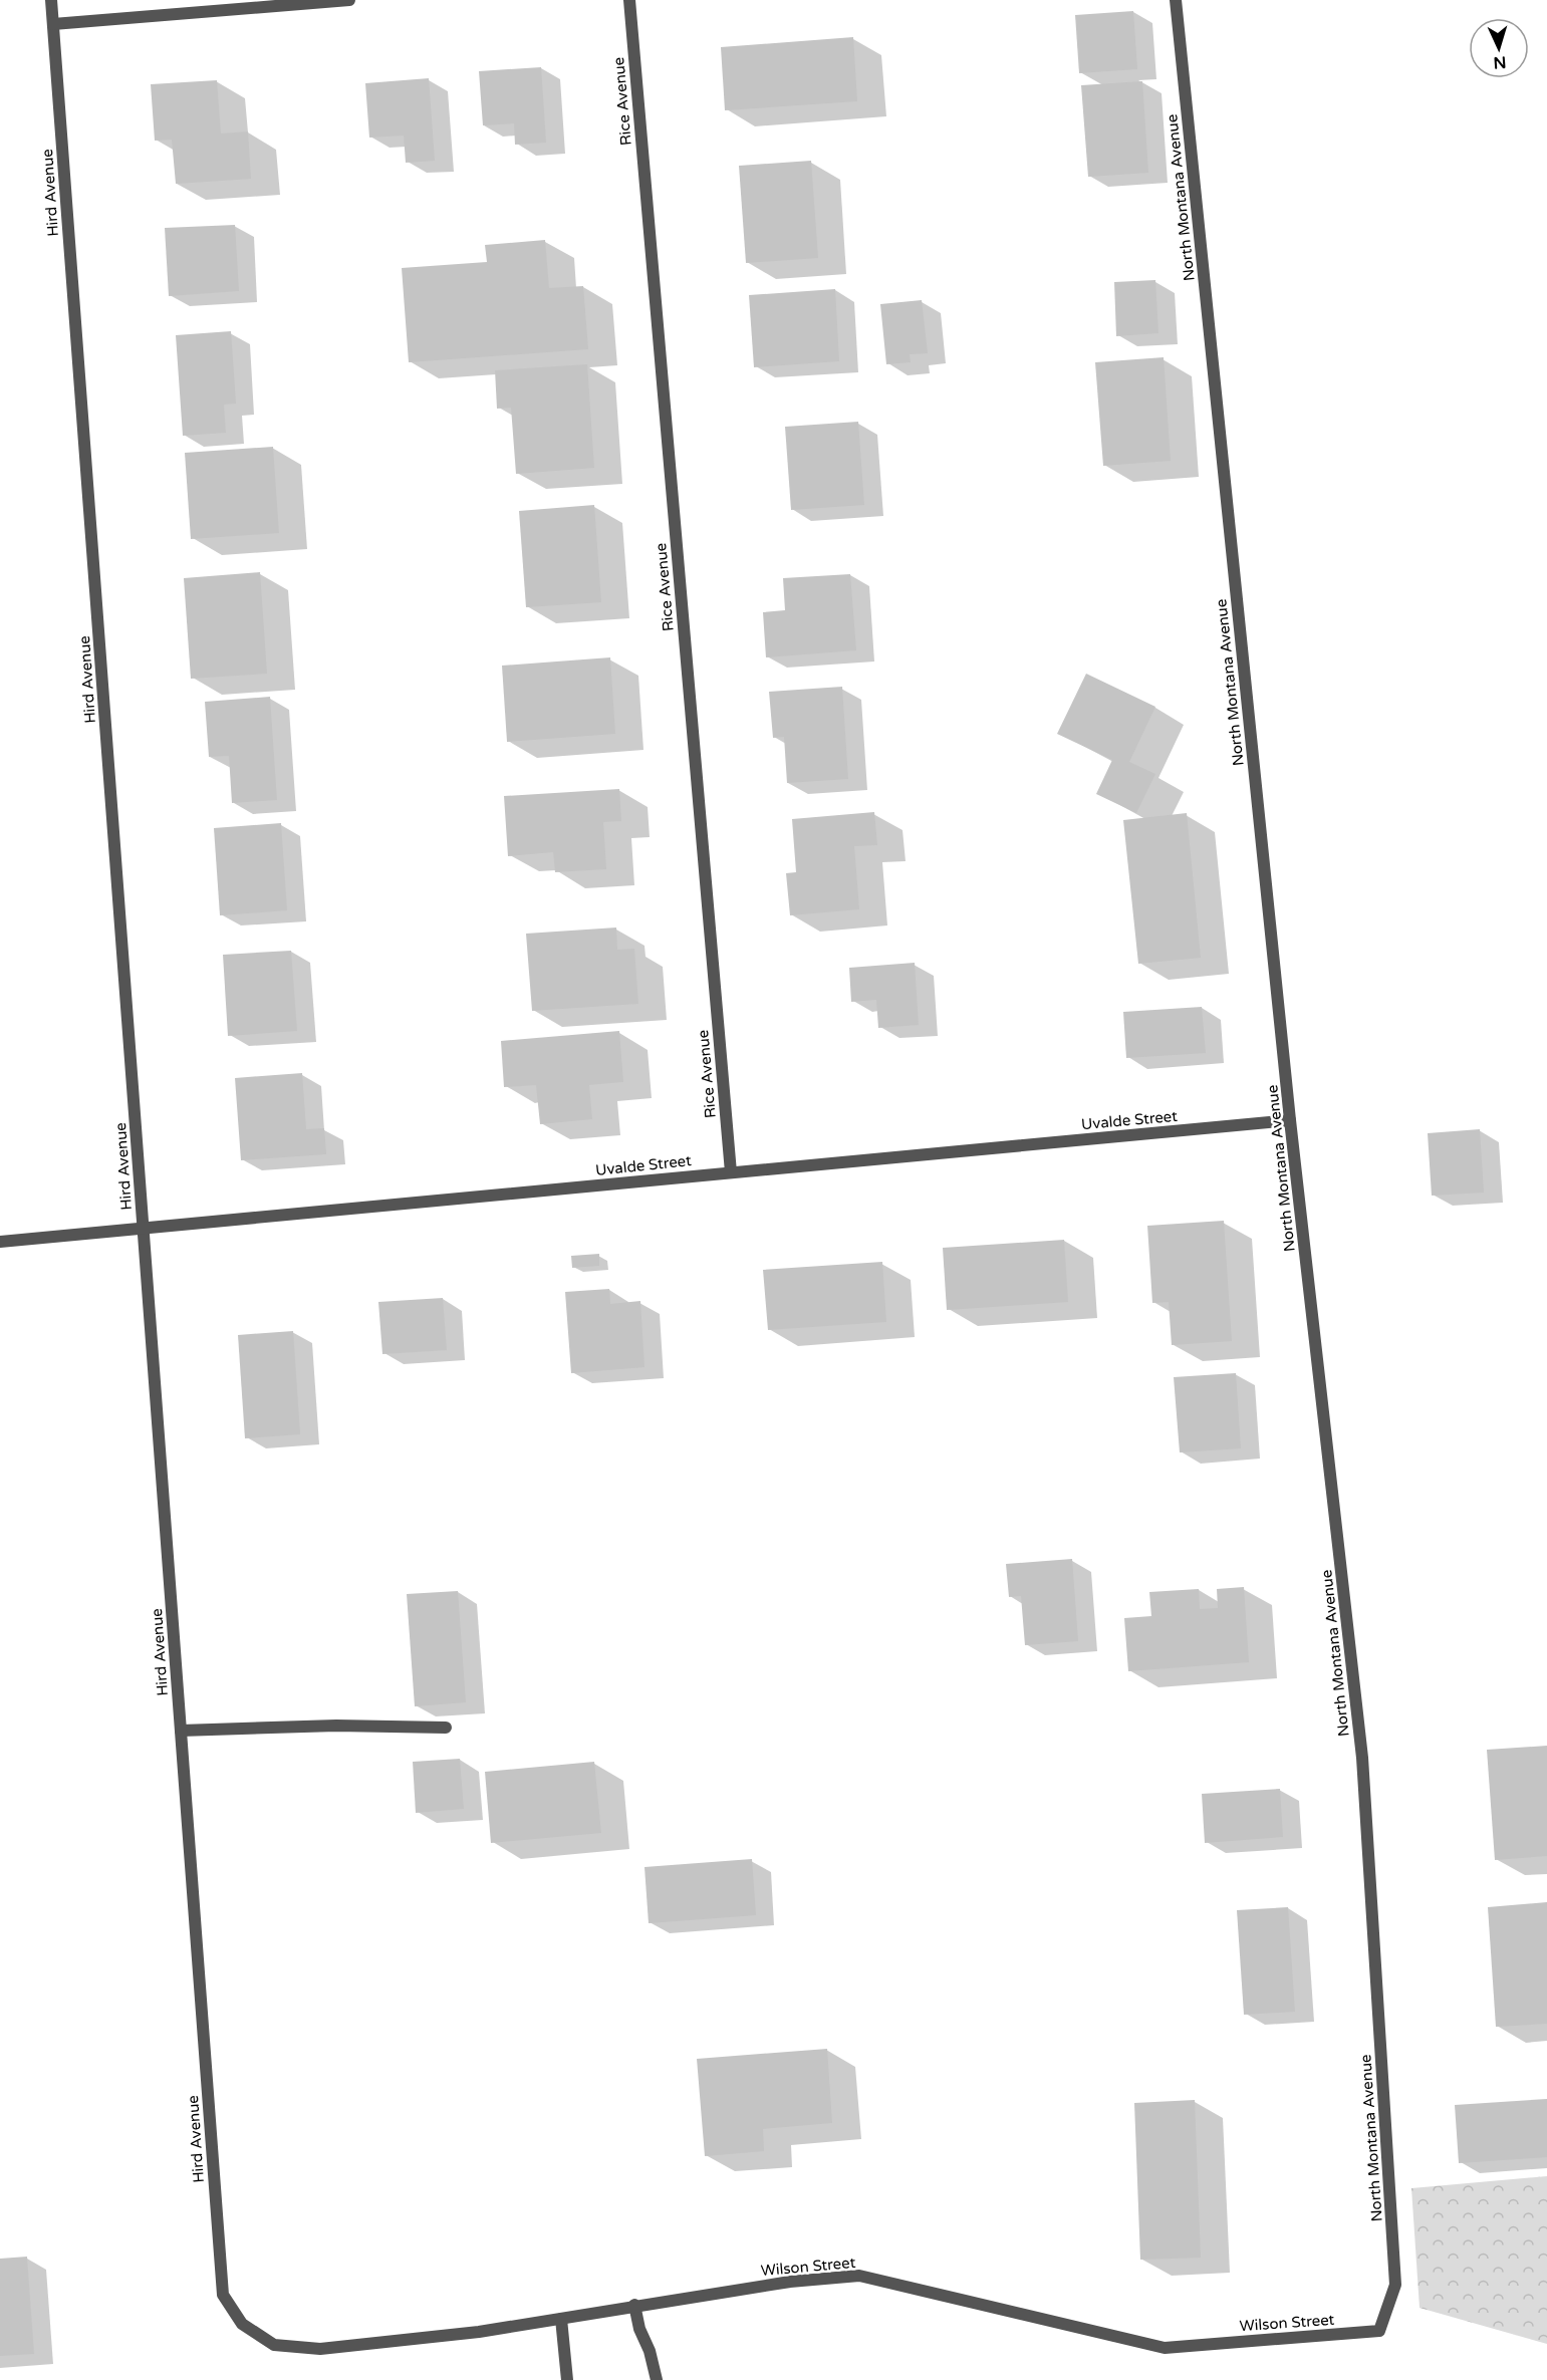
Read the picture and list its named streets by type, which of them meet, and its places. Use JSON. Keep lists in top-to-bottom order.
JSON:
{
  "streets": {
    "street": [
      "Rice Avenue",
      "Hird Avenue",
      "North Montana Avenue",
      "Uvalde Street",
      "Wilson Street"
    ]
  },
  "crossings": [
    ["Rice Avenue", "Uvalde Street"],
    ["Hird Avenue", "Uvalde Street"],
    ["Hird Avenue", "Wilson Street"],
    ["North Montana Avenue", "Uvalde Street"],
    ["North Montana Avenue", "Wilson Street"]
  ],
  "north": "bottom"
}
